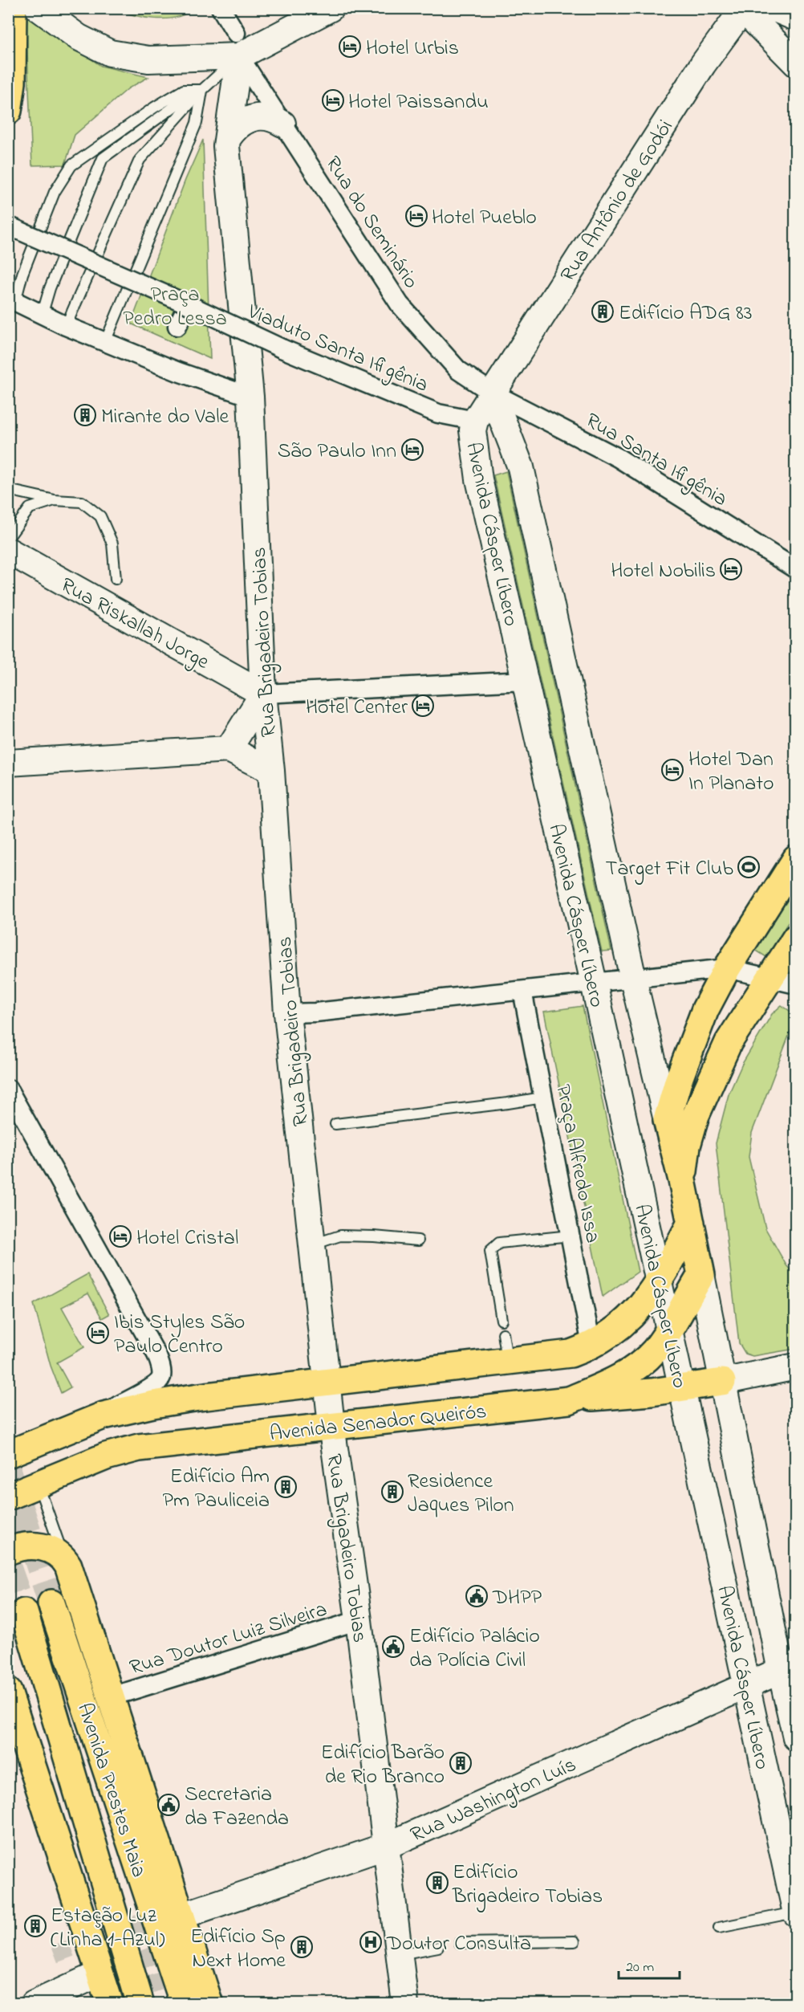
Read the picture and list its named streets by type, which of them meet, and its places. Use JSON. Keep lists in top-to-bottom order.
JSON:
{
  "streets": {
    "main road": [
      "Rua Antônio de Godói",
      "Avenida Cásper Líbero",
      "Rua Riskallah Jorge",
      "Rua Brigadeiro Tobias",
      "Avenida Senador Queirós",
      "Avenida Prestes Maia",
      "Rua Washington Luís"
    ],
    "street": [
      "Rua do Seminário",
      "Viaduto Santa Ifigênia",
      "Rua Santa Ifigênia",
      "Praça Alfredo Issa",
      "Rua Doutor Luiz Silveira"
    ]
  },
  "crossings": [
    ["Rua Antônio de Godói", "Rua do Seminário"],
    ["Rua Antônio de Godói", "Rua Santa Ifigênia"],
    ["Rua Antônio de Godói", "Avenida Cásper Líbero"],
    ["Rua do Seminário", "Rua Santa Ifigênia"],
    ["Rua do Seminário", "Avenida Cásper Líbero"],
    ["Rua do Seminário", "Rua Brigadeiro Tobias"],
    ["Viaduto Santa Ifigênia", "Avenida Cásper Líbero"],
    ["Rua Santa Ifigênia", "Avenida Cásper Líbero"],
    ["Avenida Cásper Líbero", "Avenida Senador Queirós"],
    ["Avenida Cásper Líbero", "Rua Washington Luís"],
    ["Rua Riskallah Jorge", "Rua Brigadeiro Tobias"],
    ["Rua Brigadeiro Tobias", "Avenida Senador Queirós"],
    ["Rua Brigadeiro Tobias", "Rua Doutor Luiz Silveira"],
    ["Rua Brigadeiro Tobias", "Rua Washington Luís"],
    ["Praça Alfredo Issa", "Avenida Senador Queirós"]
  ],
  "parks": ["Praça Pedro Lessa"],
  "places": {
    "hotel": [
      "Hotel Urbis",
      "Hotel Paissandu",
      "Hotel Pueblo",
      "São Paulo Inn",
      "Hotel Nobilis",
      "Hotel Center",
      "Hotel Dan In Planato",
      "Hotel Cristal",
      "Ibis Styles São Paulo Centro"
    ],
    "building": [
      "Edifício ADG 83",
      "Mirante do Vale",
      "Edifício Am Pm Pauliceia",
      "Residence Jaques Pilon",
      "Edifício Barão de Rio Branco",
      "Edifício Brigadeiro Tobias",
      "Estação Luz (Linha 1-Azul)",
      "Edifício Sp Next Home"
    ],
    "sports": ["Target Fit Club"],
    "public building": ["DHPP", "Edifício Palácio da Polícia Civil", "Secretaria da Fazenda"],
    "hospital": ["Doutor Consulta"]
  },
  "scale_bar": "20 m"
}
